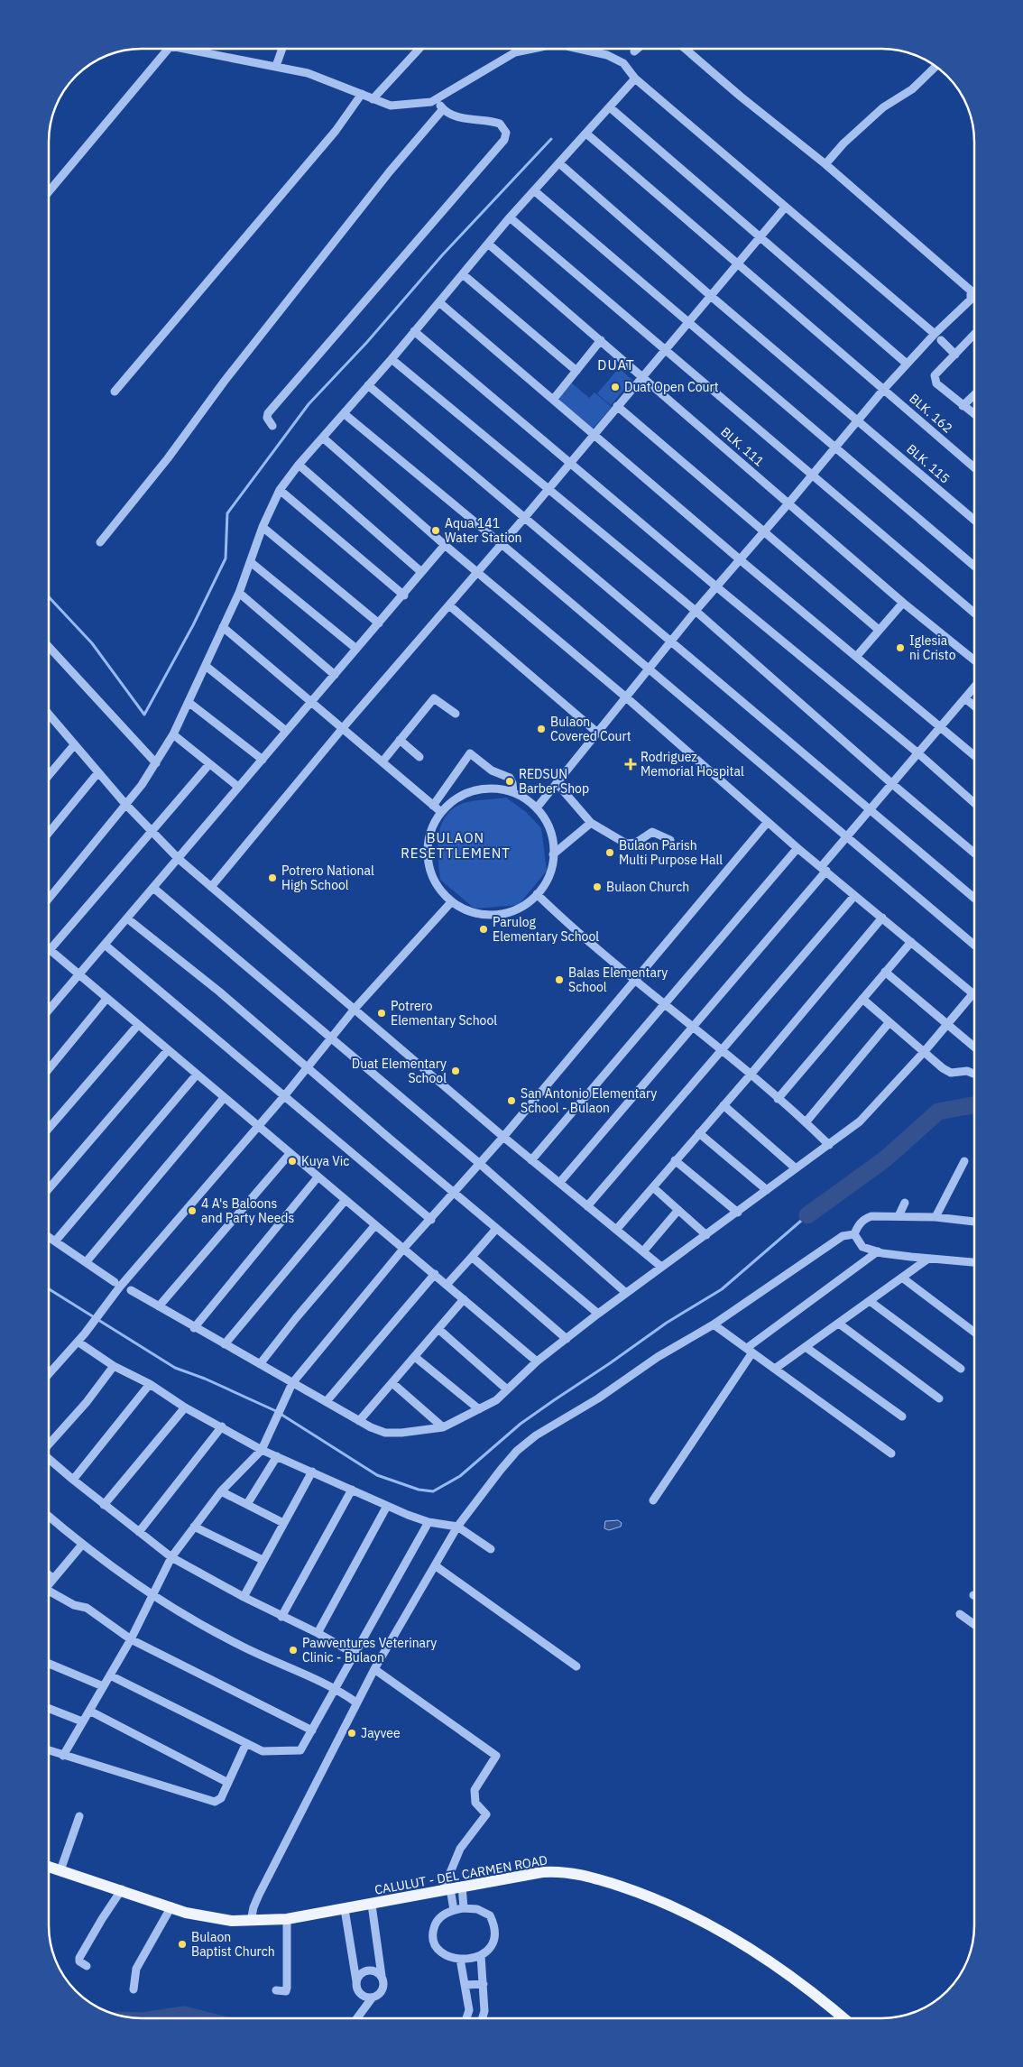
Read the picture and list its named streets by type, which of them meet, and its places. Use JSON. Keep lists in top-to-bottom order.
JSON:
{
  "streets": {
    "main road": ["CALULUT - DEL CARMEN ROAD"],
    "street": ["BLK. 162", "BLK. 111", "BLK. 115"]
  },
  "districts": ["DUAT", "BULAON RESETTLEMENT"],
  "places": {
    "other": [
      "Duat Open Court",
      "Aqua 141 Water Station",
      "Iglesia ni Cristo",
      "Bulaon Covered Court",
      "REDSUN Barber Shop",
      "Bulaon Parish Multi Purpose Hall",
      "Potrero National High School",
      "Bulaon Church",
      "Parulog Elementary School",
      "Balas Elementary School",
      "Potrero Elementary School",
      "Duat Elementary School",
      "San Antonio Elementary School - Bulaon",
      "Kuya Vic",
      "4 A's Baloons and Party Needs",
      "Pawventures Veterinary Clinic - Bulaon",
      "Jayvee",
      "Bulaon Baptist Church"
    ],
    "health": ["Rodriguez Memorial Hospital"]
  }
}
